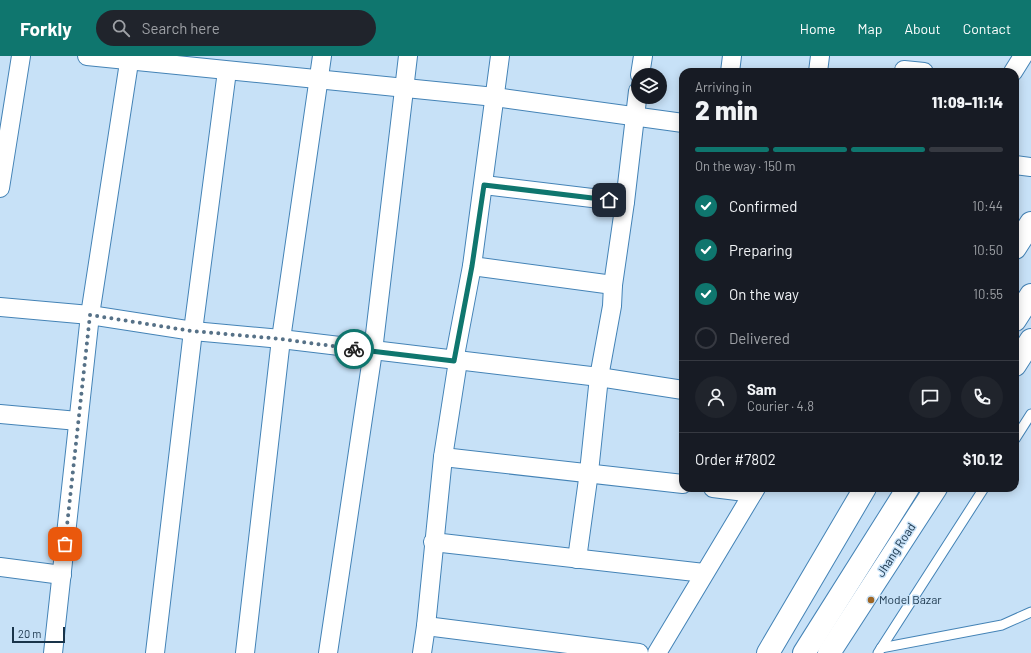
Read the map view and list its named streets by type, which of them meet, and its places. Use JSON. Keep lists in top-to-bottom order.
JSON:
{
  "streets": {
    "main road": ["Jhang Road"]
  },
  "places": ["Model Bazar"],
  "scale_bar": "20 m",
  "page": {
    "header": "Forkly",
    "search": "Search here",
    "nav": [
      "Home",
      "Map",
      "About",
      "Contact"
    ],
    "heading": ["2 min", "Arriving in", "11:09–11:14"],
    "panel": [
      "Sam",
      "Courier · 4.8",
      "Order #7802",
      "$10.12"
    ],
    "bar": "On the way · 150 m",
    "list": [
      ["Confirmed", "10:44"],
      ["Preparing", "10:50"],
      ["On the way", "10:55"],
      "Delivered"
    ],
    "scale": "20 m"
  }
}
